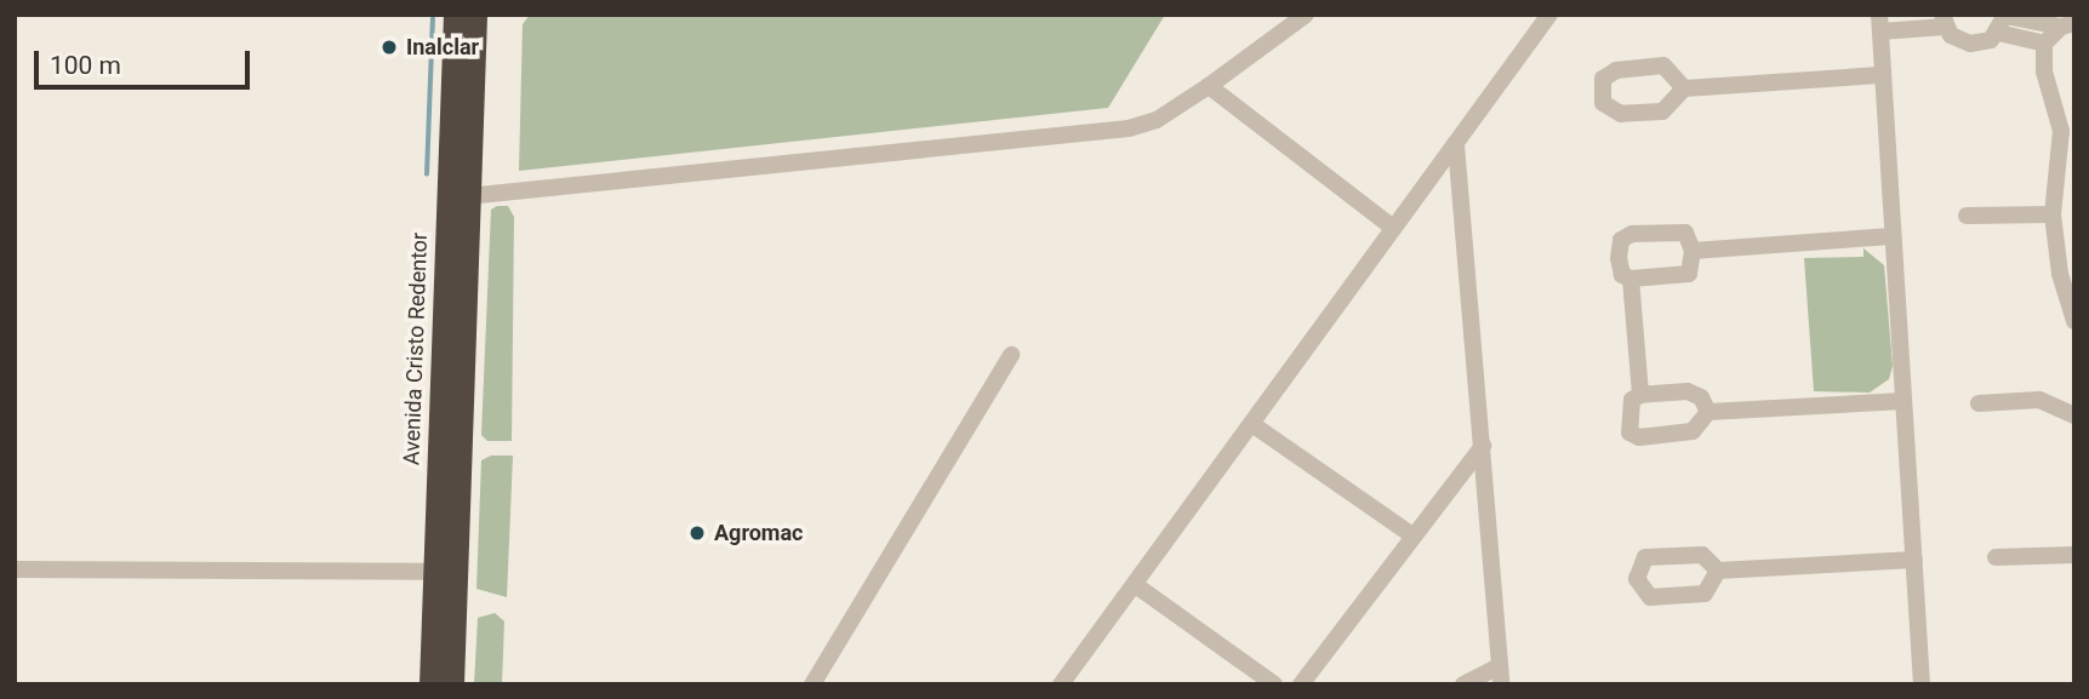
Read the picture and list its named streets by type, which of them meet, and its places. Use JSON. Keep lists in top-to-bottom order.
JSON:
{
  "streets": {
    "highway": ["Avenida Cristo Redentor"]
  },
  "places": ["Inalclar", "Agromac"],
  "scale_bar": "100 m"
}
